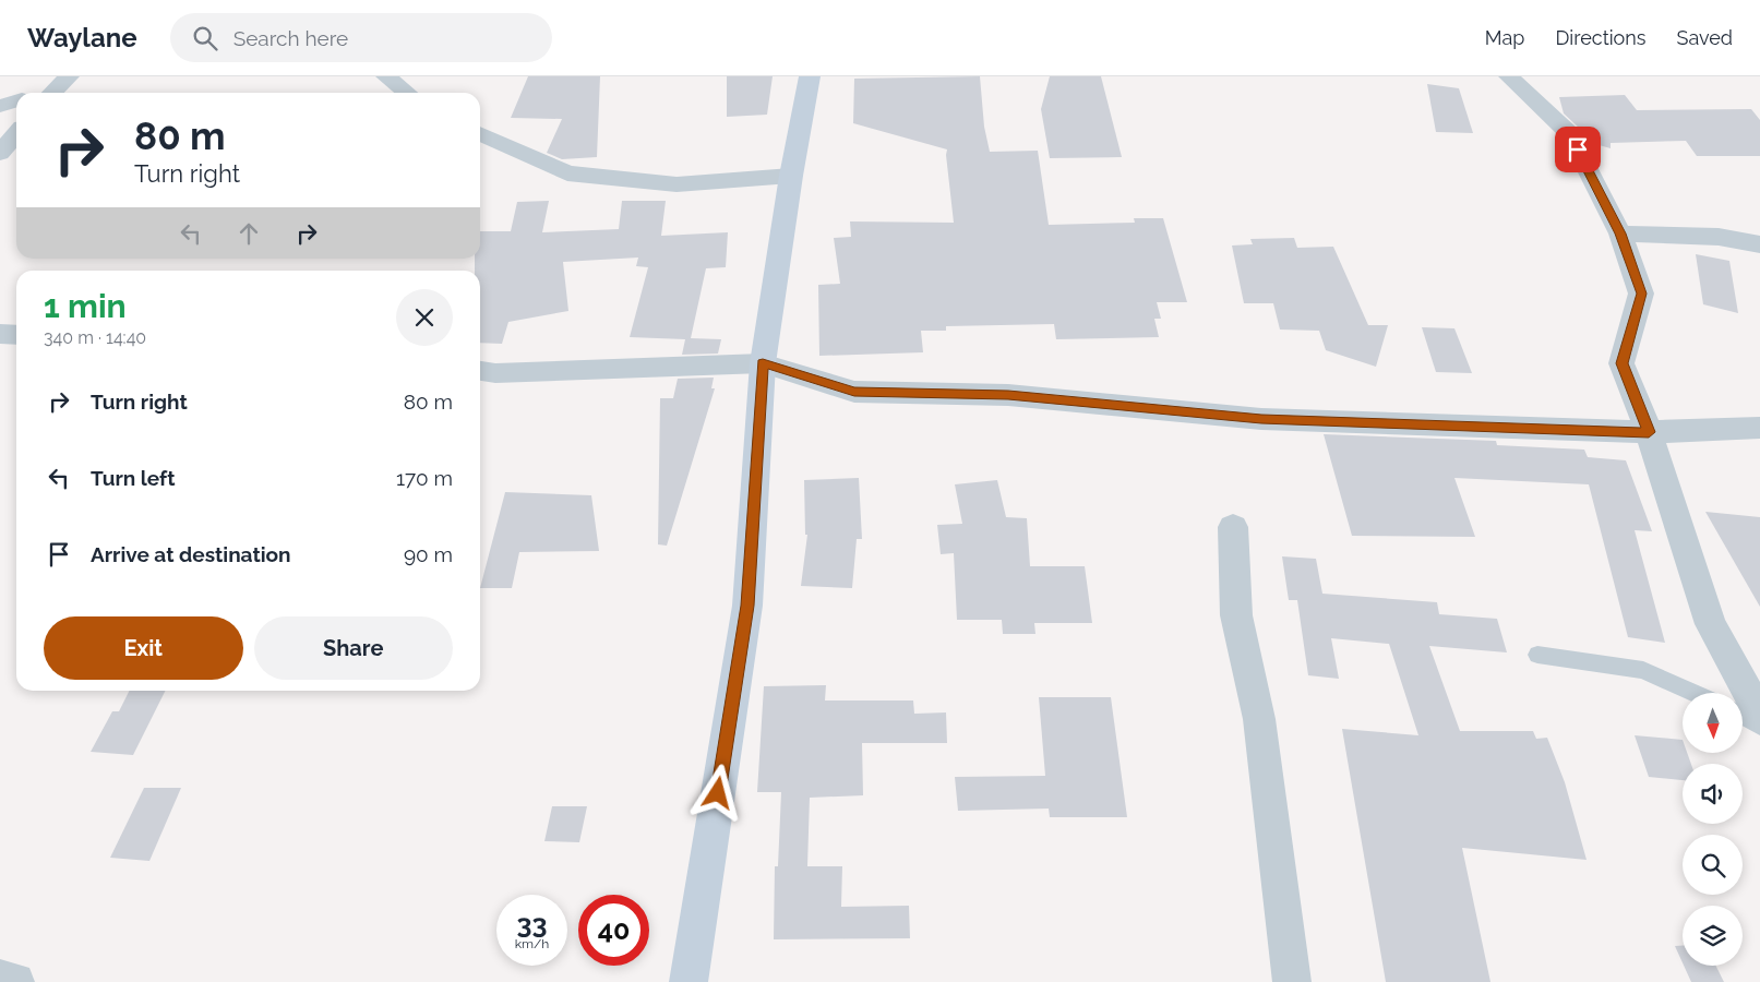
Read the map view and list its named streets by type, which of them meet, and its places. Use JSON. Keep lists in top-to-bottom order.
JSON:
{
  "north": "bottom",
  "page": {
    "header": "Waylane",
    "search": "Search here",
    "nav": ["Map", "Directions", "Saved"],
    "turn": ["80 m", "Turn right"],
    "heading": ["1 min", "340 m · 14:40"],
    "list": [
      {
        "name": "Turn right",
        "value": "80 m"
      },
      {
        "name": "Turn left",
        "value": "170 m"
      },
      {
        "name": "Arrive at destination",
        "value": "90 m"
      }
    ],
    "buttons": ["Exit", "Share"],
    "speed": "33 km/h",
    "limit": "40"
  }
}
